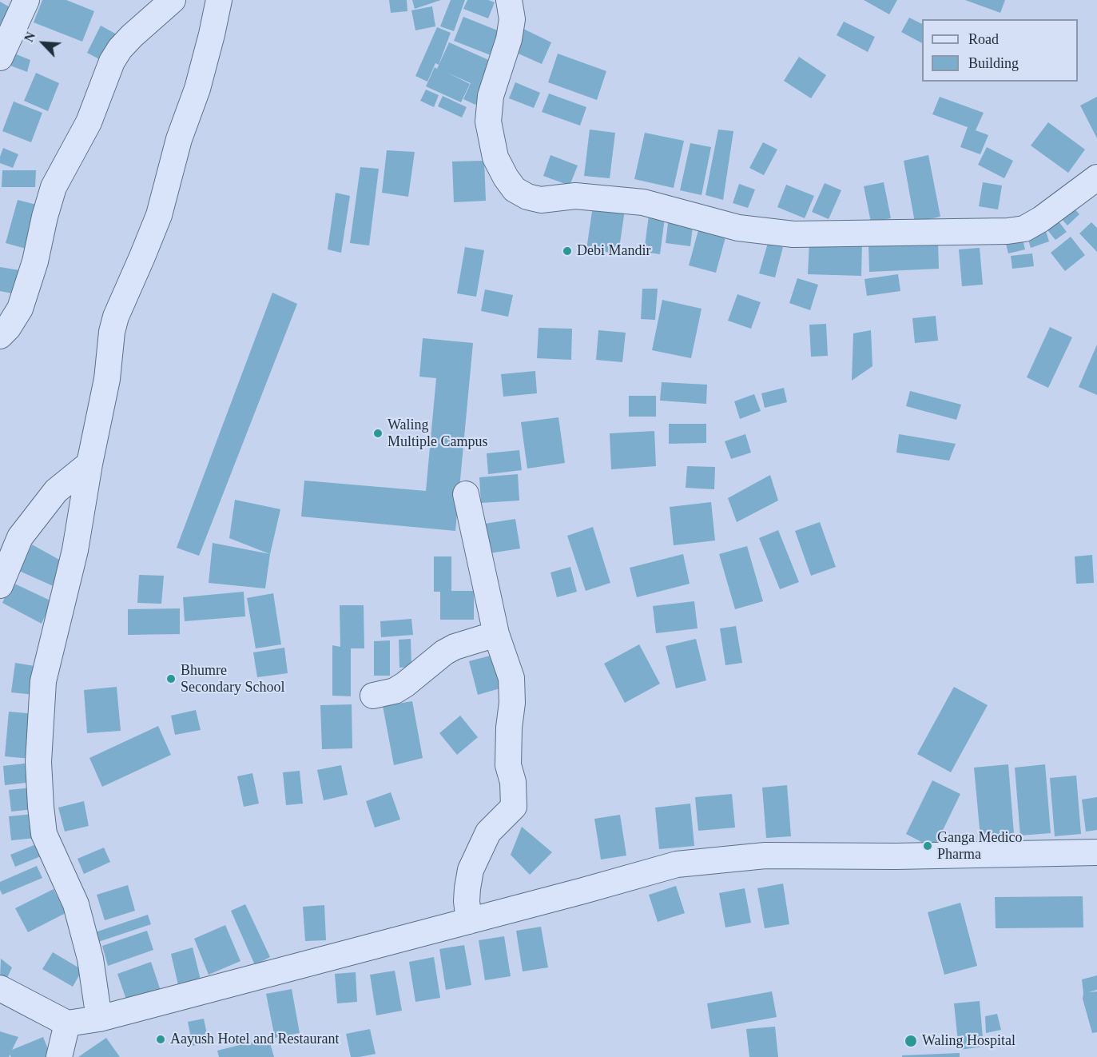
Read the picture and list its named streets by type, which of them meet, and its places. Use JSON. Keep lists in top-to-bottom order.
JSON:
{
  "places": [
    "Debi Mandir",
    "Waling Multiple Campus",
    "Bhumre Secondary School",
    "Ganga Medico Pharma",
    "Aayush Hotel and Restaurant",
    "Waling Hospital"
  ],
  "legend": ["Road", "Building"],
  "north": "top left"
}
